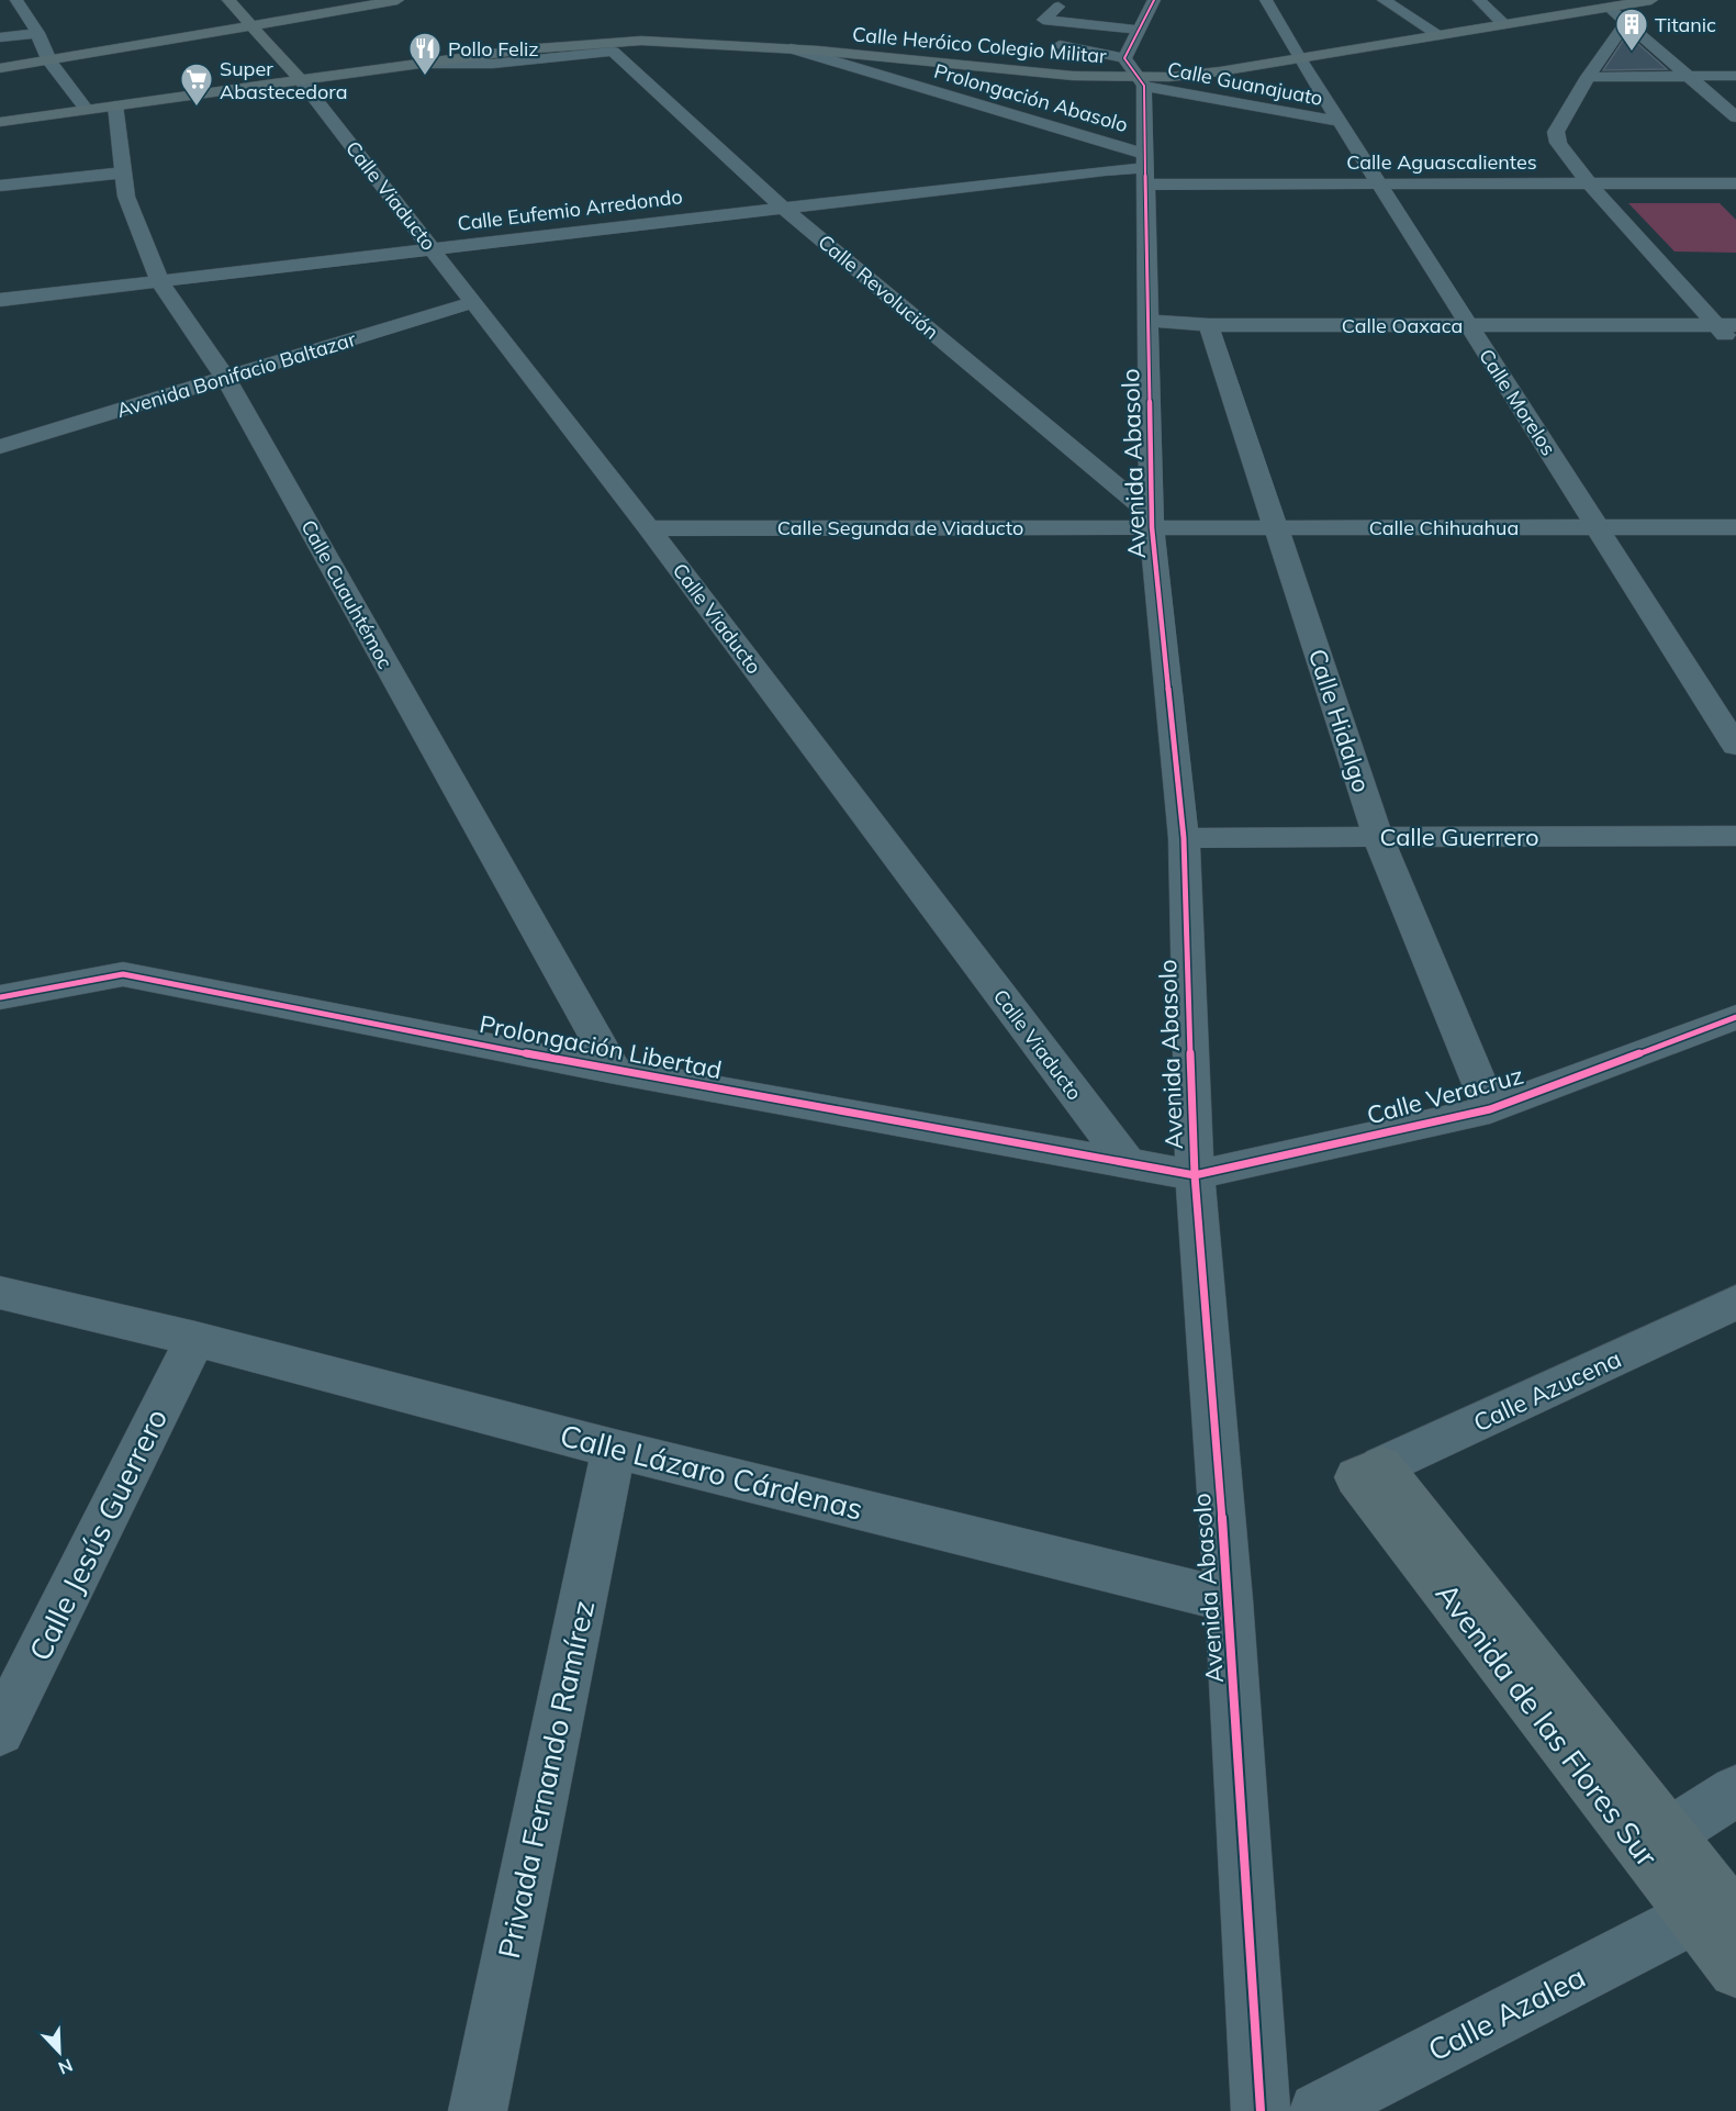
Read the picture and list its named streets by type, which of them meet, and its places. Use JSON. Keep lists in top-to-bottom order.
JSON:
{
  "streets": {
    "main road": ["Calle Heróico Colegio Militar", "Avenida de las Flores Sur"],
    "street": [
      "Calle Guanajuato",
      "Prolongación Abasolo",
      "Calle Aguascalientes",
      "Calle Viaducto",
      "Calle Eufemio Arredondo",
      "Calle Revolución",
      "Calle Oaxaca",
      "Avenida Bonifacio Baltazar",
      "Calle Morelos",
      "Avenida Abasolo",
      "Calle Segunda de Viaducto",
      "Calle Chihuahua",
      "Calle Cuauhtémoc",
      "Calle Hidalgo",
      "Calle Guerrero",
      "Prolongación Libertad",
      "Calle Veracruz",
      "Calle Azucena",
      "Calle Lázaro Cárdenas",
      "Calle Jesús Guerrero",
      "Privada Fernando Ramírez",
      "Calle Azalea"
    ]
  },
  "crossings": [
    ["Calle Heróico Colegio Militar", "Calle Guanajuato"],
    ["Calle Heróico Colegio Militar", "Prolongación Abasolo"],
    ["Calle Heróico Colegio Militar", "Calle Viaducto"],
    ["Calle Heróico Colegio Militar", "Calle Revolución"],
    ["Calle Heróico Colegio Militar", "Calle Morelos"],
    ["Calle Heróico Colegio Militar", "Avenida Abasolo"],
    ["Calle Heróico Colegio Militar", "Calle Cuauhtémoc"],
    ["Calle Guanajuato", "Calle Morelos"],
    ["Calle Guanajuato", "Avenida Abasolo"],
    ["Prolongación Abasolo", "Calle Aguascalientes"],
    ["Prolongación Abasolo", "Calle Eufemio Arredondo"],
    ["Prolongación Abasolo", "Avenida Abasolo"],
    ["Calle Aguascalientes", "Calle Eufemio Arredondo"],
    ["Calle Aguascalientes", "Calle Morelos"],
    ["Calle Aguascalientes", "Avenida Abasolo"],
    ["Calle Viaducto", "Calle Eufemio Arredondo"],
    ["Calle Viaducto", "Avenida Bonifacio Baltazar"],
    ["Calle Viaducto", "Calle Segunda de Viaducto"],
    ["Calle Viaducto", "Prolongación Libertad"],
    ["Calle Eufemio Arredondo", "Calle Revolución"],
    ["Calle Eufemio Arredondo", "Avenida Abasolo"],
    ["Calle Eufemio Arredondo", "Calle Cuauhtémoc"],
    ["Calle Revolución", "Avenida Abasolo"],
    ["Calle Revolución", "Calle Segunda de Viaducto"],
    ["Calle Revolución", "Calle Chihuahua"],
    ["Calle Oaxaca", "Calle Morelos"],
    ["Calle Oaxaca", "Avenida Abasolo"],
    ["Calle Oaxaca", "Calle Hidalgo"],
    ["Avenida Bonifacio Baltazar", "Calle Cuauhtémoc"],
    ["Calle Morelos", "Calle Chihuahua"],
    ["Avenida Abasolo", "Calle Segunda de Viaducto"],
    ["Avenida Abasolo", "Calle Chihuahua"],
    ["Avenida Abasolo", "Calle Guerrero"],
    ["Avenida Abasolo", "Prolongación Libertad"],
    ["Avenida Abasolo", "Calle Veracruz"],
    ["Avenida Abasolo", "Calle Lázaro Cárdenas"],
    ["Calle Segunda de Viaducto", "Calle Chihuahua"],
    ["Calle Chihuahua", "Calle Hidalgo"],
    ["Calle Cuauhtémoc", "Prolongación Libertad"],
    ["Calle Hidalgo", "Calle Guerrero"],
    ["Calle Hidalgo", "Calle Veracruz"],
    ["Prolongación Libertad", "Calle Veracruz"],
    ["Calle Azucena", "Avenida de las Flores Sur"],
    ["Calle Lázaro Cárdenas", "Calle Jesús Guerrero"],
    ["Calle Lázaro Cárdenas", "Privada Fernando Ramírez"],
    ["Avenida de las Flores Sur", "Calle Azalea"]
  ],
  "places": {
    "building": ["Titanic"],
    "restaurant": ["Pollo Feliz"],
    "supermarket": ["Super Abastecedora"]
  },
  "north": "bottom right"
}
